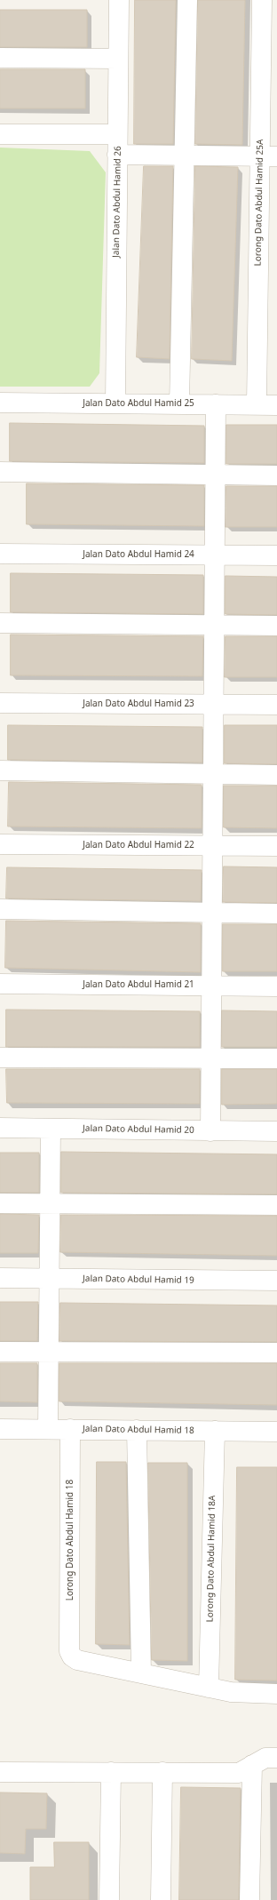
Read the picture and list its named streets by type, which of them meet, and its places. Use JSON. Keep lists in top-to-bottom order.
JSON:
{
  "streets": {
    "street": [
      "Jalan Dato Abdul Hamid 26",
      "Lorong Dato Abdul Hamid 25A",
      "Jalan Dato Abdul Hamid 25",
      "Jalan Dato Abdul Hamid 24",
      "Jalan Dato Abdul Hamid 23",
      "Jalan Dato Abdul Hamid 22",
      "Jalan Dato Abdul Hamid 21",
      "Jalan Dato Abdul Hamid 20",
      "Jalan Dato Abdul Hamid 19",
      "Jalan Dato Abdul Hamid 18",
      "Lorong Dato Abdul Hamid 18",
      "Lorong Dato Abdul Hamid 18A"
    ]
  },
  "crossings": [
    ["Jalan Dato Abdul Hamid 26", "Jalan Dato Abdul Hamid 25"],
    ["Lorong Dato Abdul Hamid 25A", "Jalan Dato Abdul Hamid 25"],
    ["Jalan Dato Abdul Hamid 18", "Lorong Dato Abdul Hamid 18"],
    ["Jalan Dato Abdul Hamid 18", "Lorong Dato Abdul Hamid 18A"]
  ]
}
